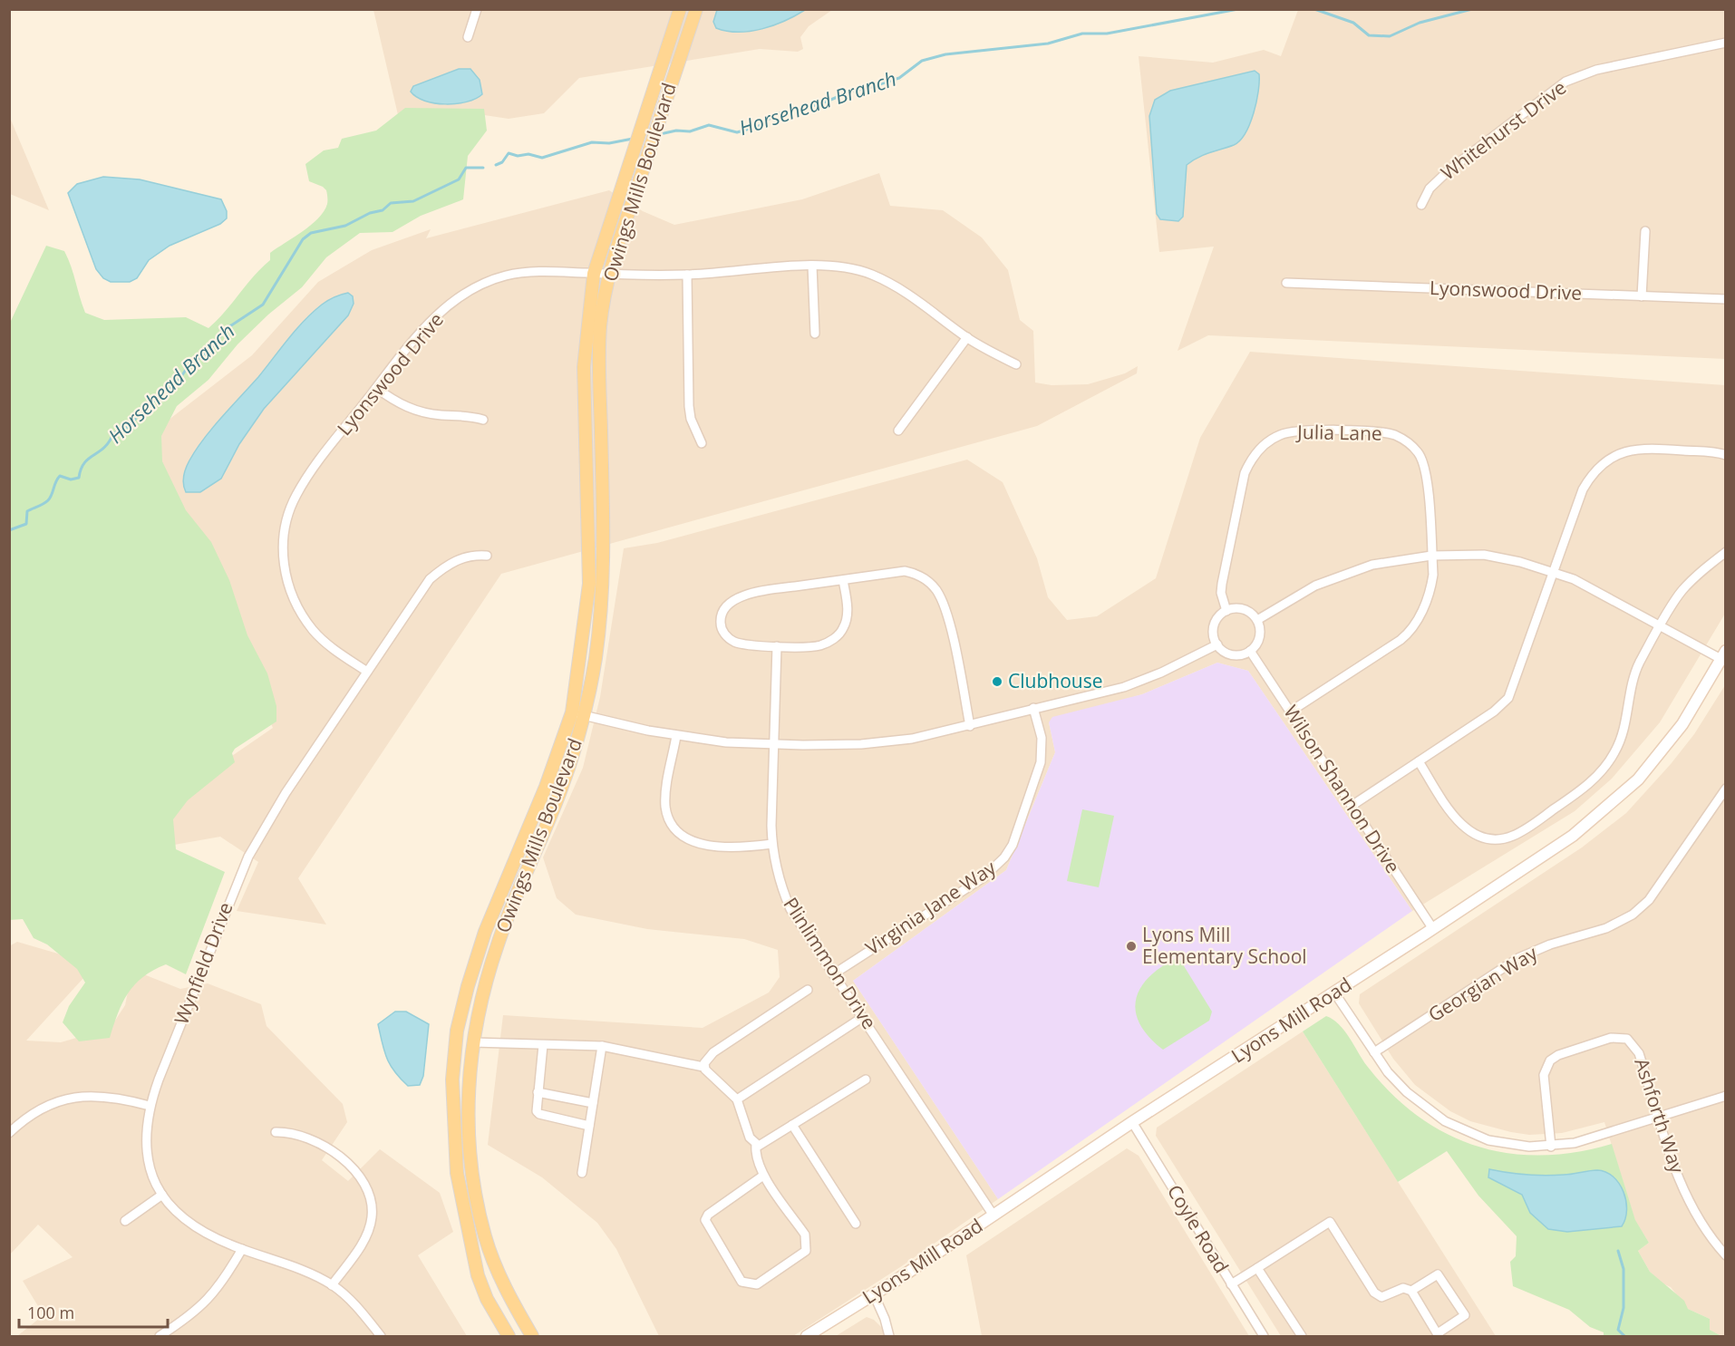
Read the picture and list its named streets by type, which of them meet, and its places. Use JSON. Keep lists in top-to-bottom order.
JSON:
{
  "streets": {
    "main road": ["Owings Mills Boulevard", "Lyons Mill Road"],
    "street": [
      "Whitehurst Drive",
      "Lyonswood Drive",
      "Julia Lane",
      "Wilson Shannon Drive",
      "Virginia Jane Way",
      "Wynfield Drive",
      "Plinlimmon Drive",
      "Georgian Way",
      "Ashforth Way",
      "Coyle Road"
    ]
  },
  "crossings": [
    ["Owings Mills Boulevard", "Lyonswood Drive"],
    ["Lyonswood Drive", "Wynfield Drive"],
    ["Julia Lane", "Wilson Shannon Drive"],
    ["Wilson Shannon Drive", "Lyons Mill Road"],
    ["Virginia Jane Way", "Plinlimmon Drive"],
    ["Plinlimmon Drive", "Lyons Mill Road"],
    ["Lyons Mill Road", "Coyle Road"]
  ],
  "water": ["Horsehead Branch"],
  "places": ["Clubhouse", "Lyons Mill Elementary School"],
  "scale_bar": "100 m"
}
